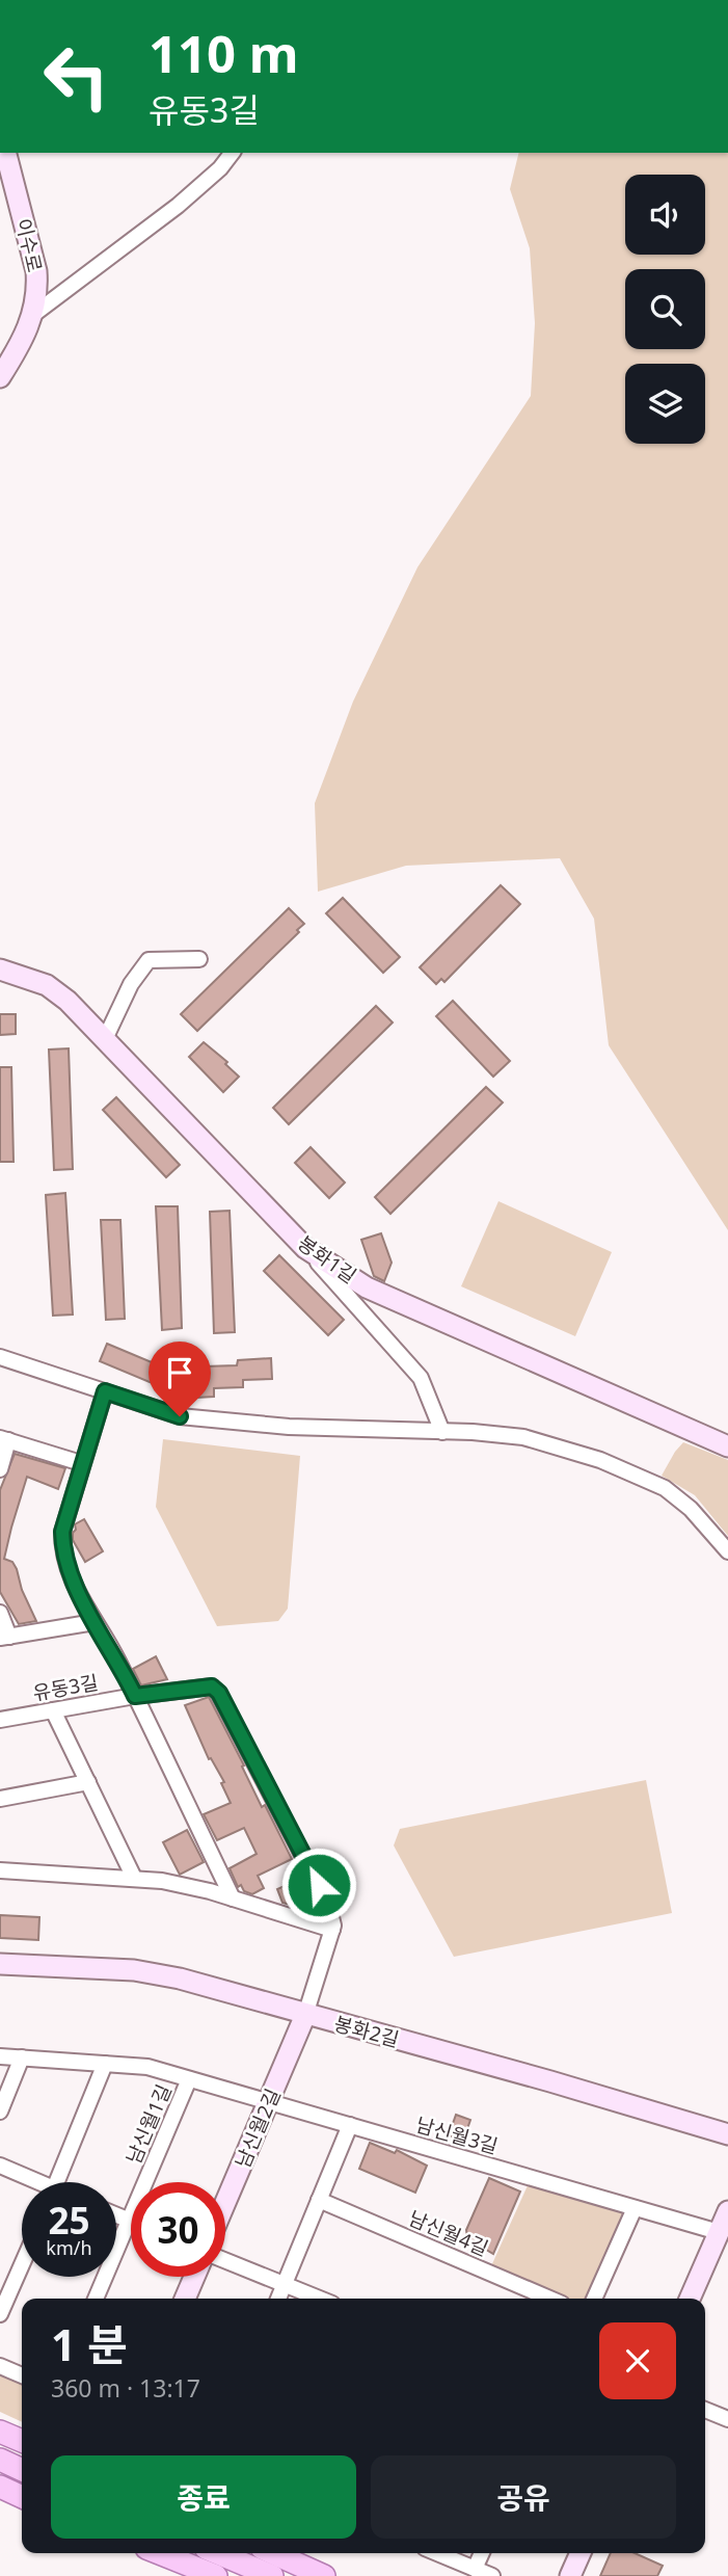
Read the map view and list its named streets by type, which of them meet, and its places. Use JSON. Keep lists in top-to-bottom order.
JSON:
{
  "streets": {
    "street": [
      "이수로",
      "봉화1길",
      "유동3길",
      "봉화2길",
      "남신월1길",
      "남신월2길",
      "남신월3길",
      "남신월4길"
    ]
  },
  "crossings": [
    ["봉화2길", "남신월2길"],
    ["남신월1길", "남신월2길"],
    ["남신월1길", "남신월3길"],
    ["남신월2길", "남신월3길"]
  ],
  "page": {
    "turn": ["110 m", "유동3길"],
    "speed": "25 km/h",
    "limit": "30",
    "heading": ["1 분", "360 m · 13:17"],
    "buttons": ["종료", "공유"]
  }
}
